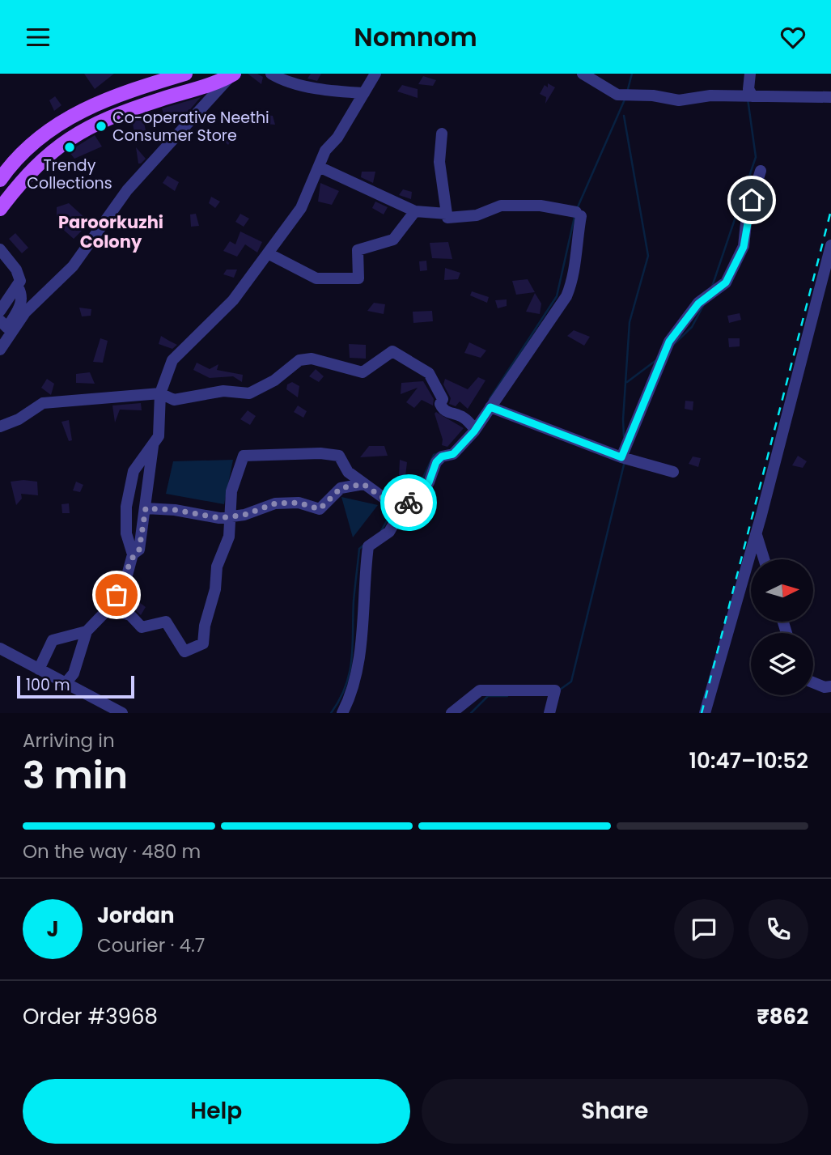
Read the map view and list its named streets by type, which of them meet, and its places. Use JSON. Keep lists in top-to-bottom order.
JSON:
{
  "districts": ["Paroorkuzhi Colony"],
  "places": ["Co-operative Neethi Consumer Store", "Trendy Collections"],
  "scale_bar": "100 m",
  "north": "right",
  "page": {
    "header": "Nomnom",
    "scale": "100 m",
    "heading": ["3 min", "Arriving in", "10:47–10:52"],
    "panel": [
      "Jordan",
      "Courier · 4.7",
      "Order #3968",
      "₹862"
    ],
    "bar": "On the way · 480 m",
    "round": "J",
    "buttons": ["Help", "Share"]
  }
}
